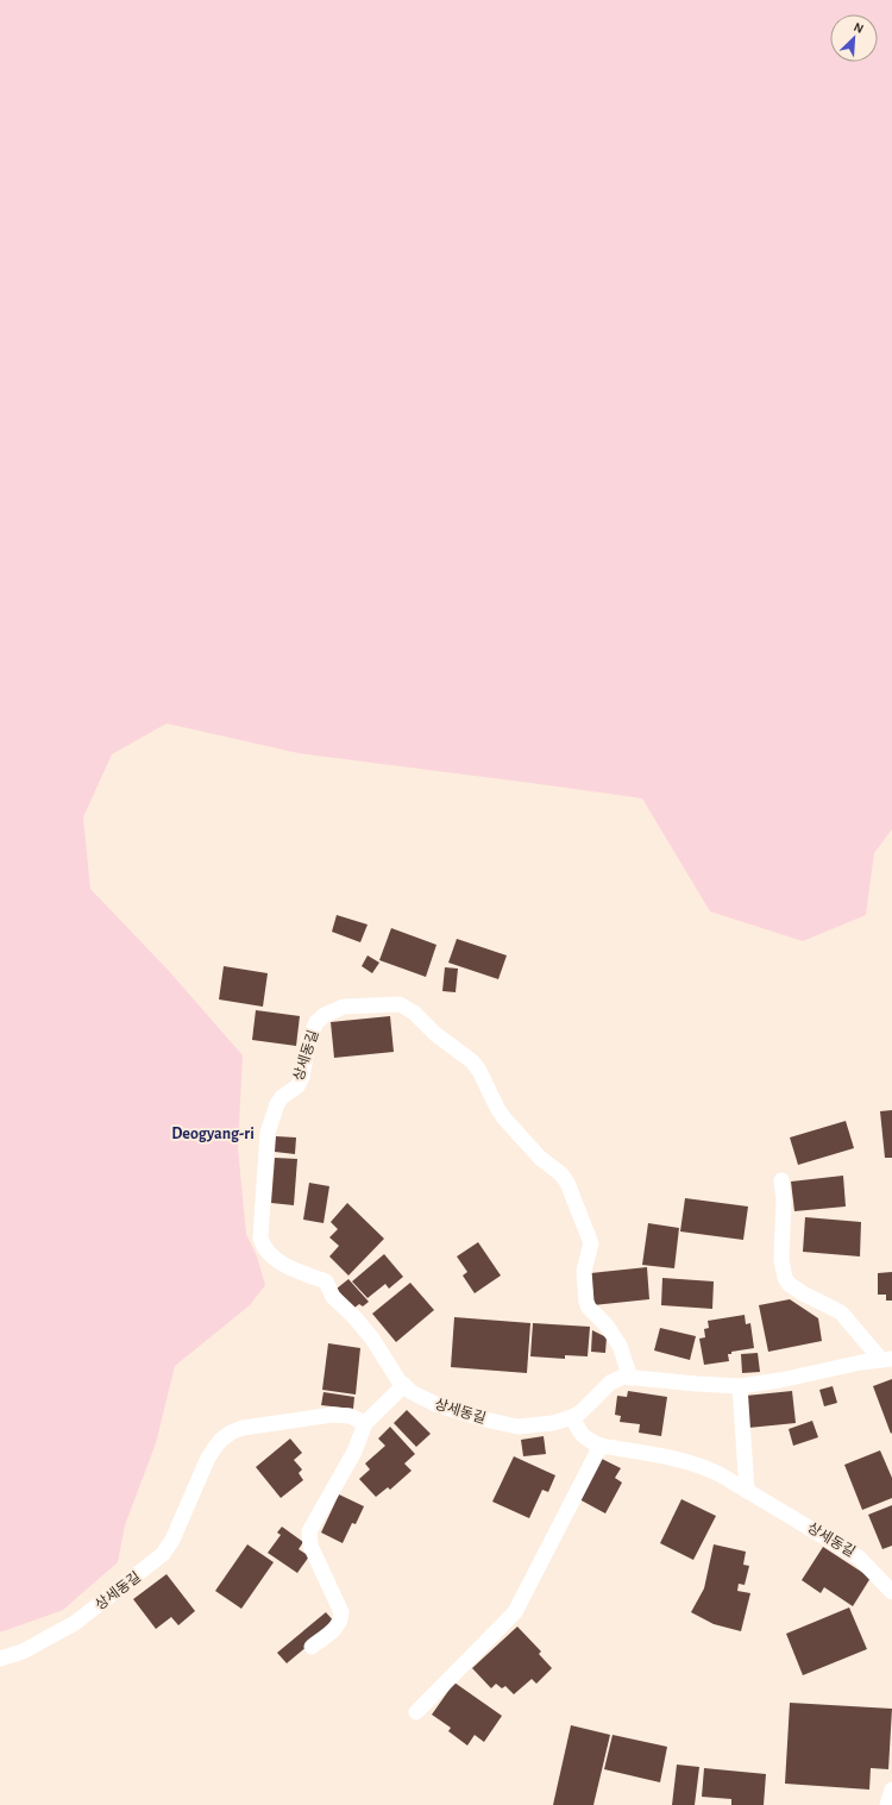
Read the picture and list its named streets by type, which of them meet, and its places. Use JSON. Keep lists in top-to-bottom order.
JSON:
{
  "streets": {
    "lane": ["상세동길"]
  },
  "districts": ["Deogyang-ri"],
  "north": "top right"
}
